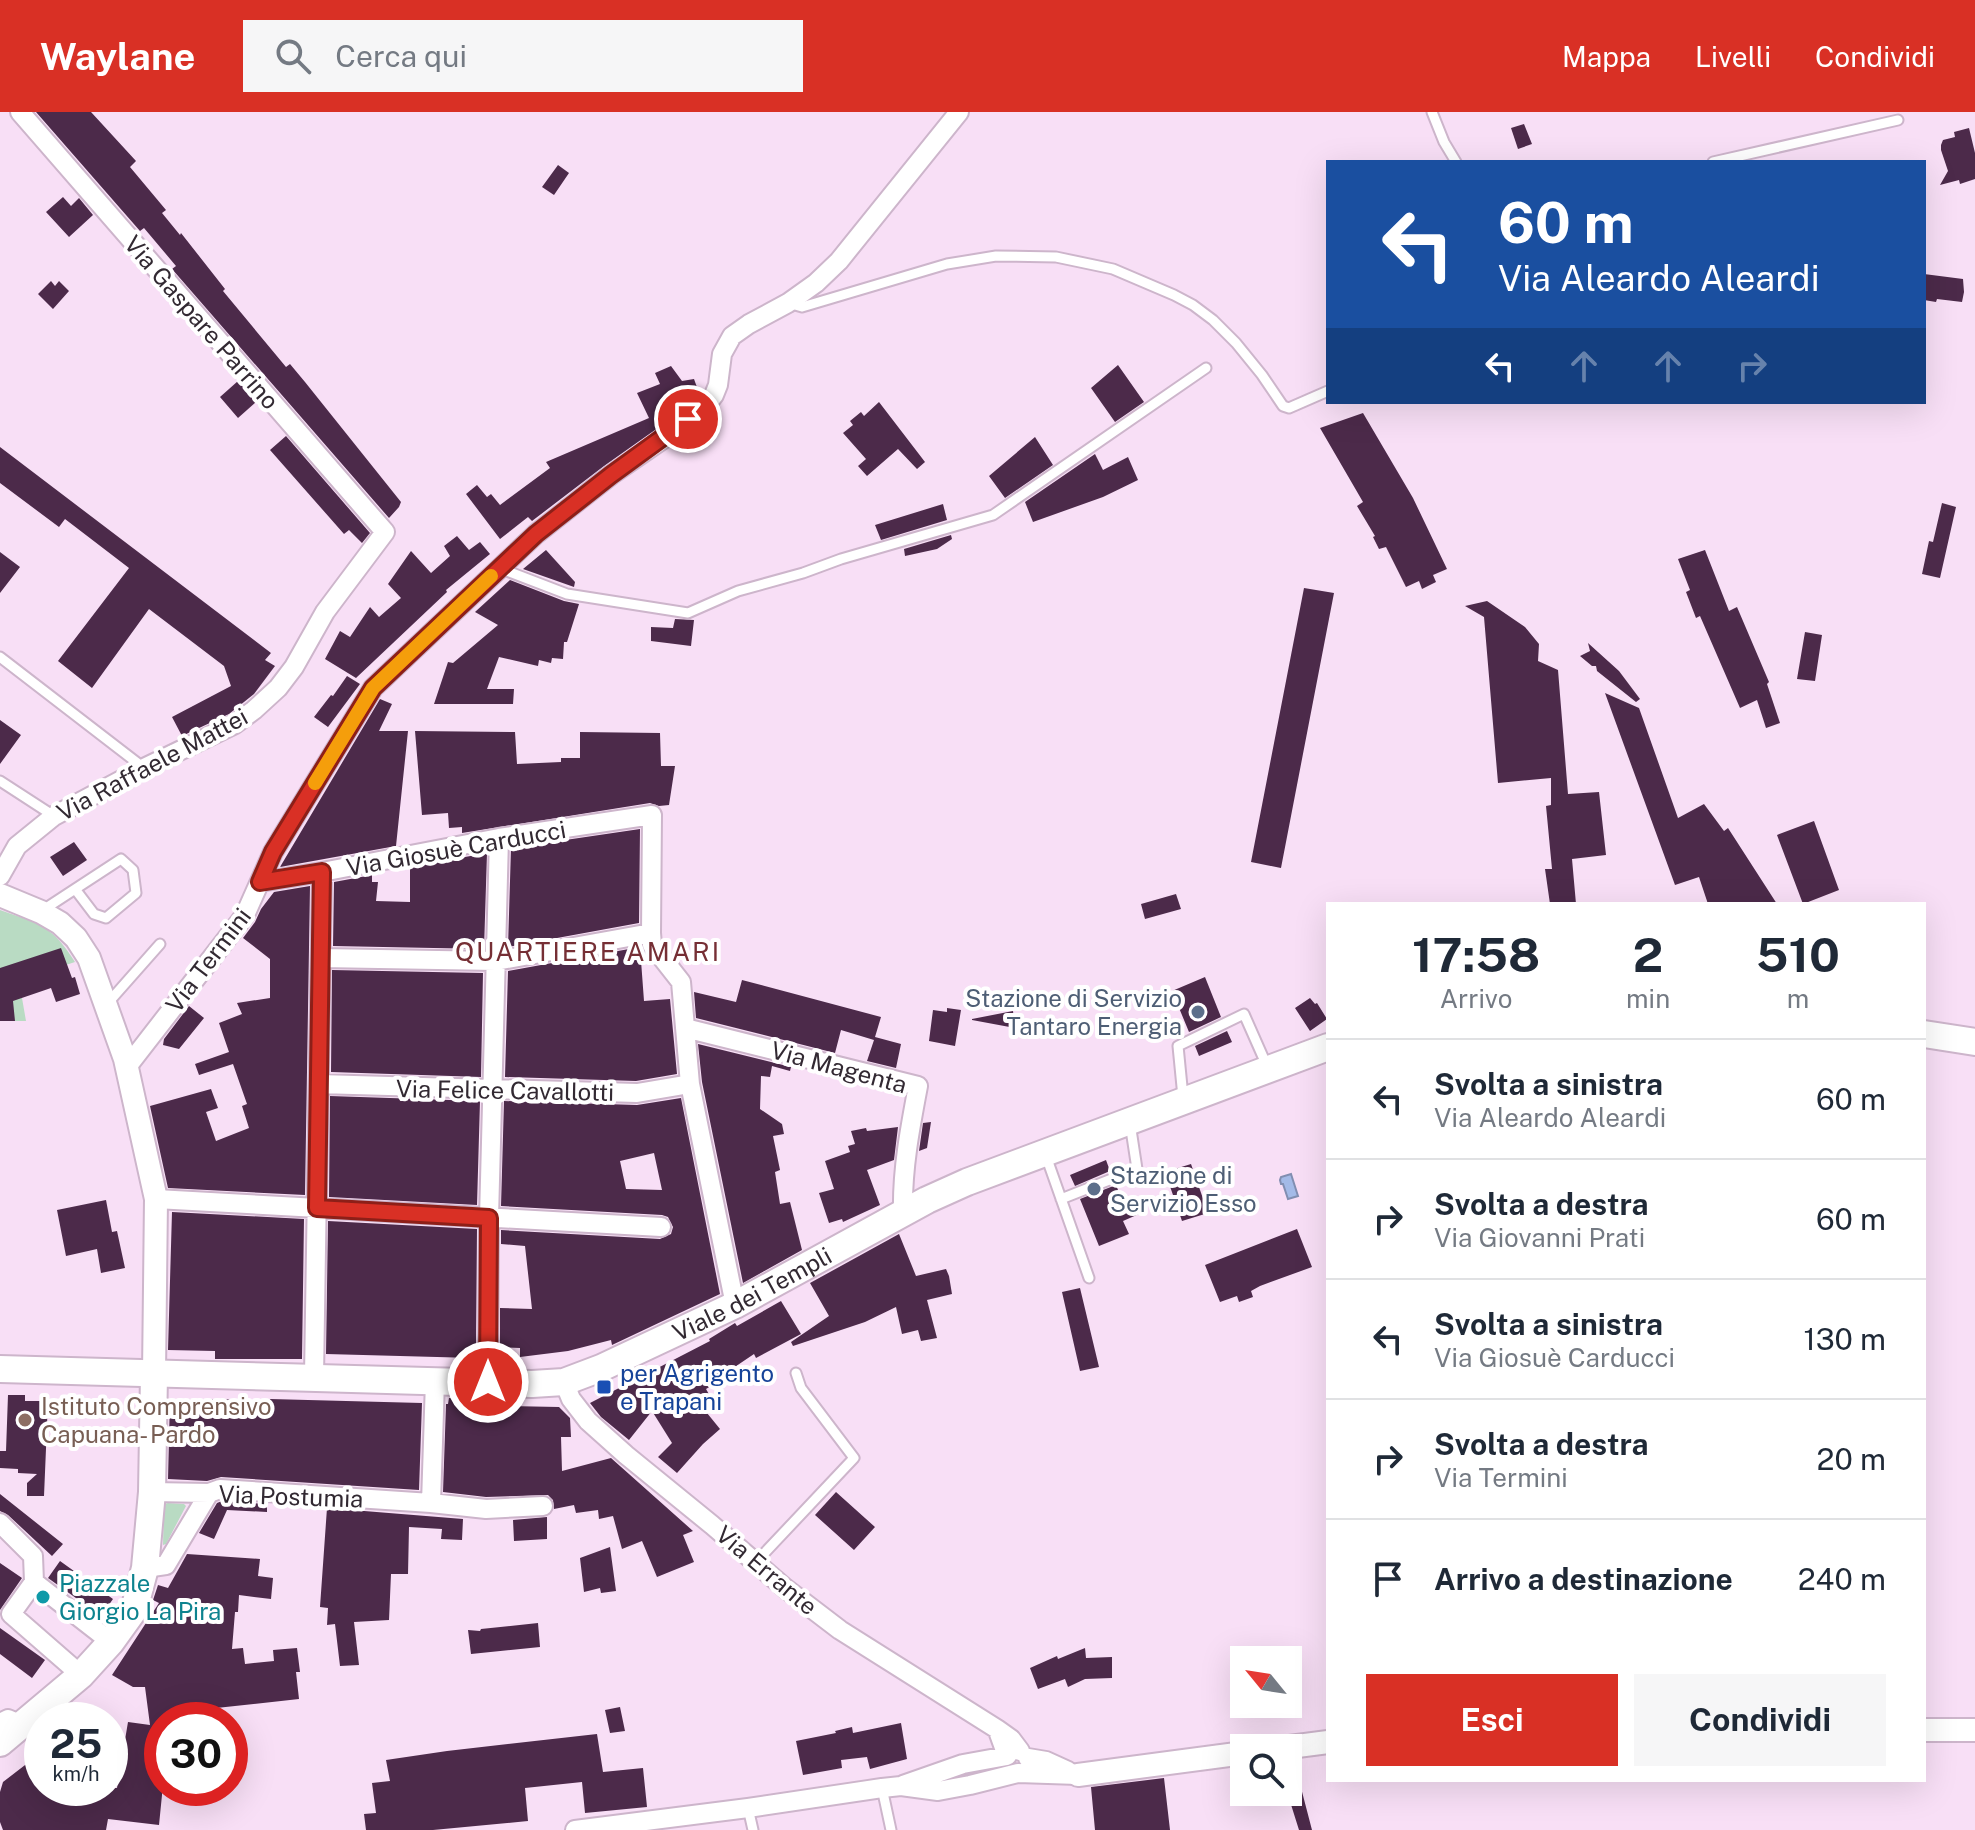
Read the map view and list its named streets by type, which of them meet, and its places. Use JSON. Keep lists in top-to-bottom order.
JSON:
{
  "streets": {
    "main road": ["Viale dei Templi"],
    "street": [
      "Via Gaspare Parrino",
      "Via Raffaele Mattei",
      "Via Giosuè Carducci",
      "Via Termini",
      "Via Magenta",
      "Via Felice Cavallotti",
      "Via Postumia",
      "Via Errante"
    ]
  },
  "crossings": [
    ["Via Gaspare Parrino", "Via Raffaele Mattei"],
    ["Via Giosuè Carducci", "Via Termini"],
    ["Via Magenta", "Viale dei Templi"],
    ["Viale dei Templi", "Via Errante"]
  ],
  "districts": ["QUARTIERE AMARI"],
  "places": {
    "other": [
      "Stazione di Servizio Tantaro Energia",
      "Stazione di Servizio Esso",
      "Istituto Comprensivo Capuana- Pardo",
      "Piazzale Giorgio La Pira"
    ],
    "transit": ["per Agrigento e Trapani"]
  },
  "north": "top left",
  "page": {
    "header": "Waylane",
    "search": "Cerca qui",
    "nav": ["Mappa", "Livelli", "Condividi"],
    "turn": ["60 m", "Via Aleardo Aleardi"],
    "eta": [
      "17:58",
      "Arrivo",
      "2",
      "min",
      "510",
      "m"
    ],
    "list": [
      {
        "name": "Svolta a sinistra",
        "note": "Via Aleardo Aleardi",
        "value": "60 m"
      },
      {
        "name": "Svolta a destra",
        "note": "Via Giovanni Prati",
        "value": "60 m"
      },
      {
        "name": "Svolta a sinistra",
        "note": "Via Giosuè Carducci",
        "value": "130 m"
      },
      {
        "name": "Svolta a destra",
        "note": "Via Termini",
        "value": "20 m"
      },
      {
        "name": "Arrivo a destinazione",
        "value": "240 m"
      }
    ],
    "buttons": ["Esci", "Condividi"],
    "speed": "25 km/h",
    "limit": "30"
  }
}
